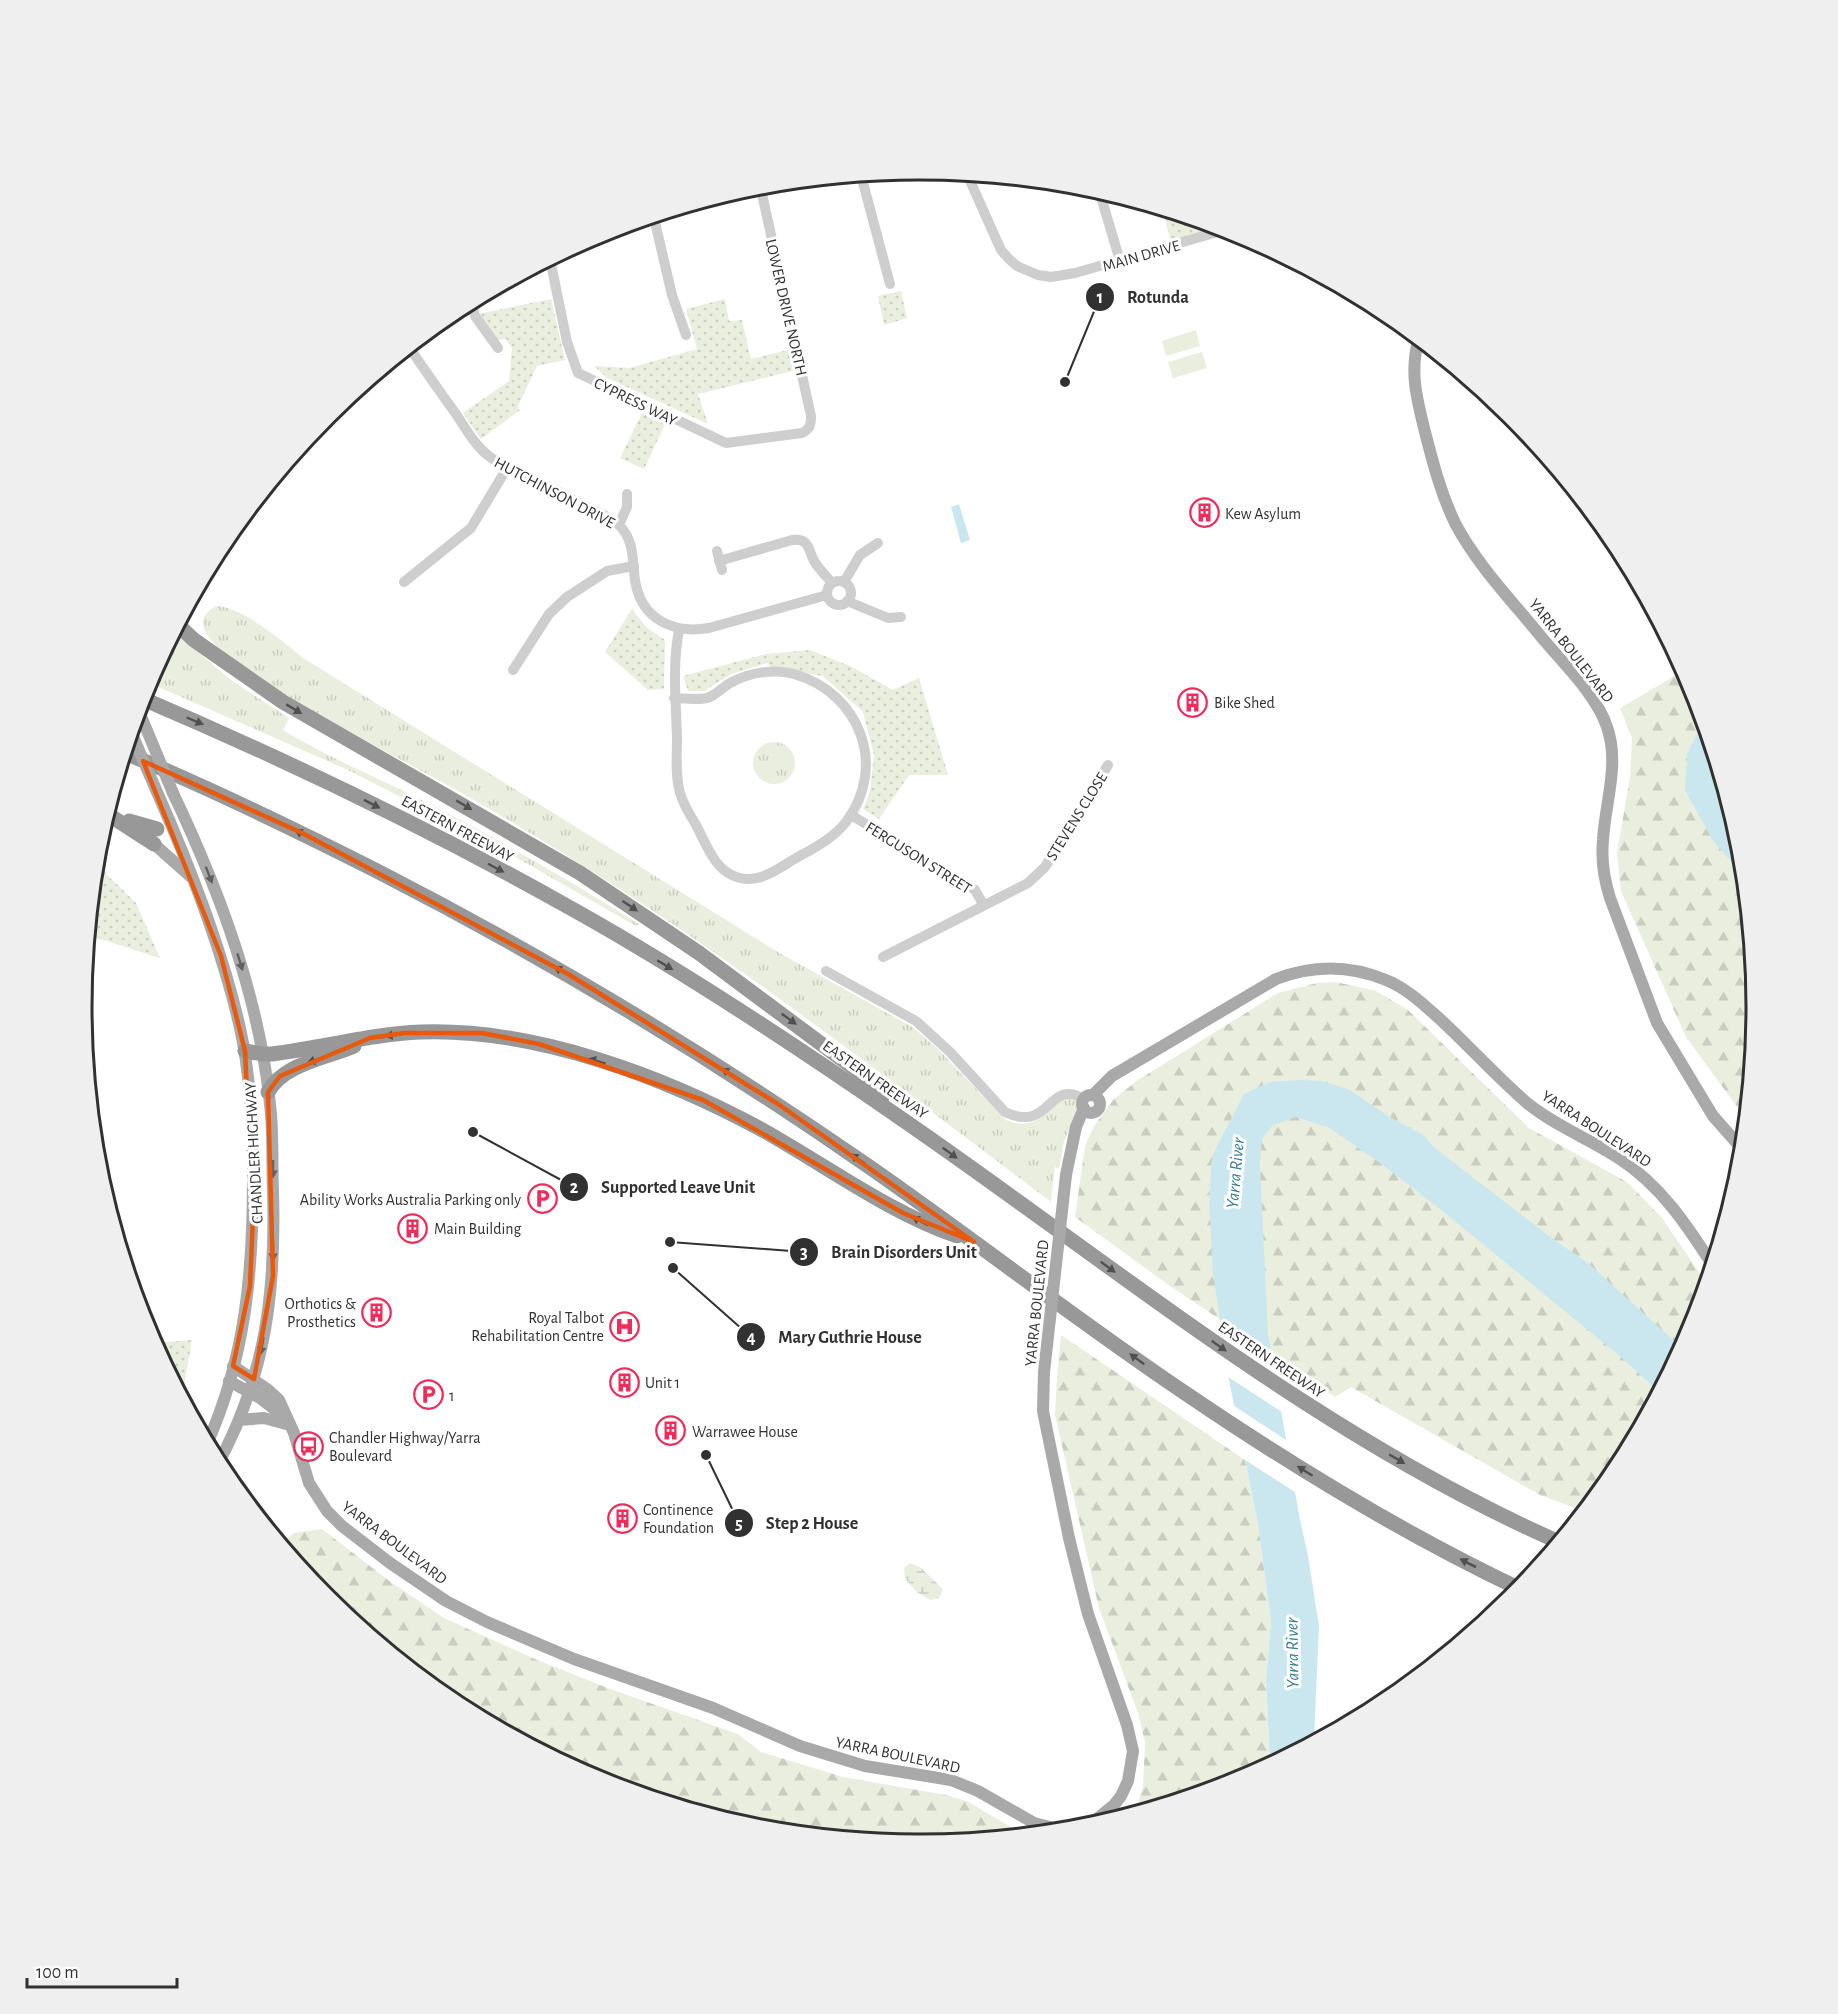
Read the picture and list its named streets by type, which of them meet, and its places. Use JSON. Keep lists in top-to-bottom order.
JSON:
{
  "streets": {
    "highway": ["EASTERN FREEWAY"],
    "main road": ["YARRA BOULEVARD", "CHANDLER HIGHWAY"],
    "street": [
      "MAIN DRIVE",
      "LOWER DRIVE NORTH",
      "CYPRESS WAY",
      "HUTCHINSON DRIVE",
      "STEVENS CLOSE",
      "FERGUSON STREET"
    ]
  },
  "crossings": [
    ["LOWER DRIVE NORTH", "CYPRESS WAY"],
    ["YARRA BOULEVARD", "CHANDLER HIGHWAY"],
    ["STEVENS CLOSE", "FERGUSON STREET"]
  ],
  "water": ["Yarra River"],
  "places": {
    "other": [
      "Rotunda",
      "Supported Leave Unit",
      "Brain Disorders Unit",
      "Mary Guthrie House",
      "Step 2 House"
    ],
    "building": [
      "Kew Asylum",
      "Bike Shed",
      "Main Building",
      "Orthotics & Prosthetics",
      "Unit 1",
      "Warrawee House",
      "Continence Foundation"
    ],
    "parking": ["Ability Works Australia Parking only", "1"],
    "hospital": ["Royal Talbot Rehabilitation Centre"],
    "bus stop": ["Chandler Highway/Yarra Boulevard"]
  },
  "scale_bar": "100 m"
}
